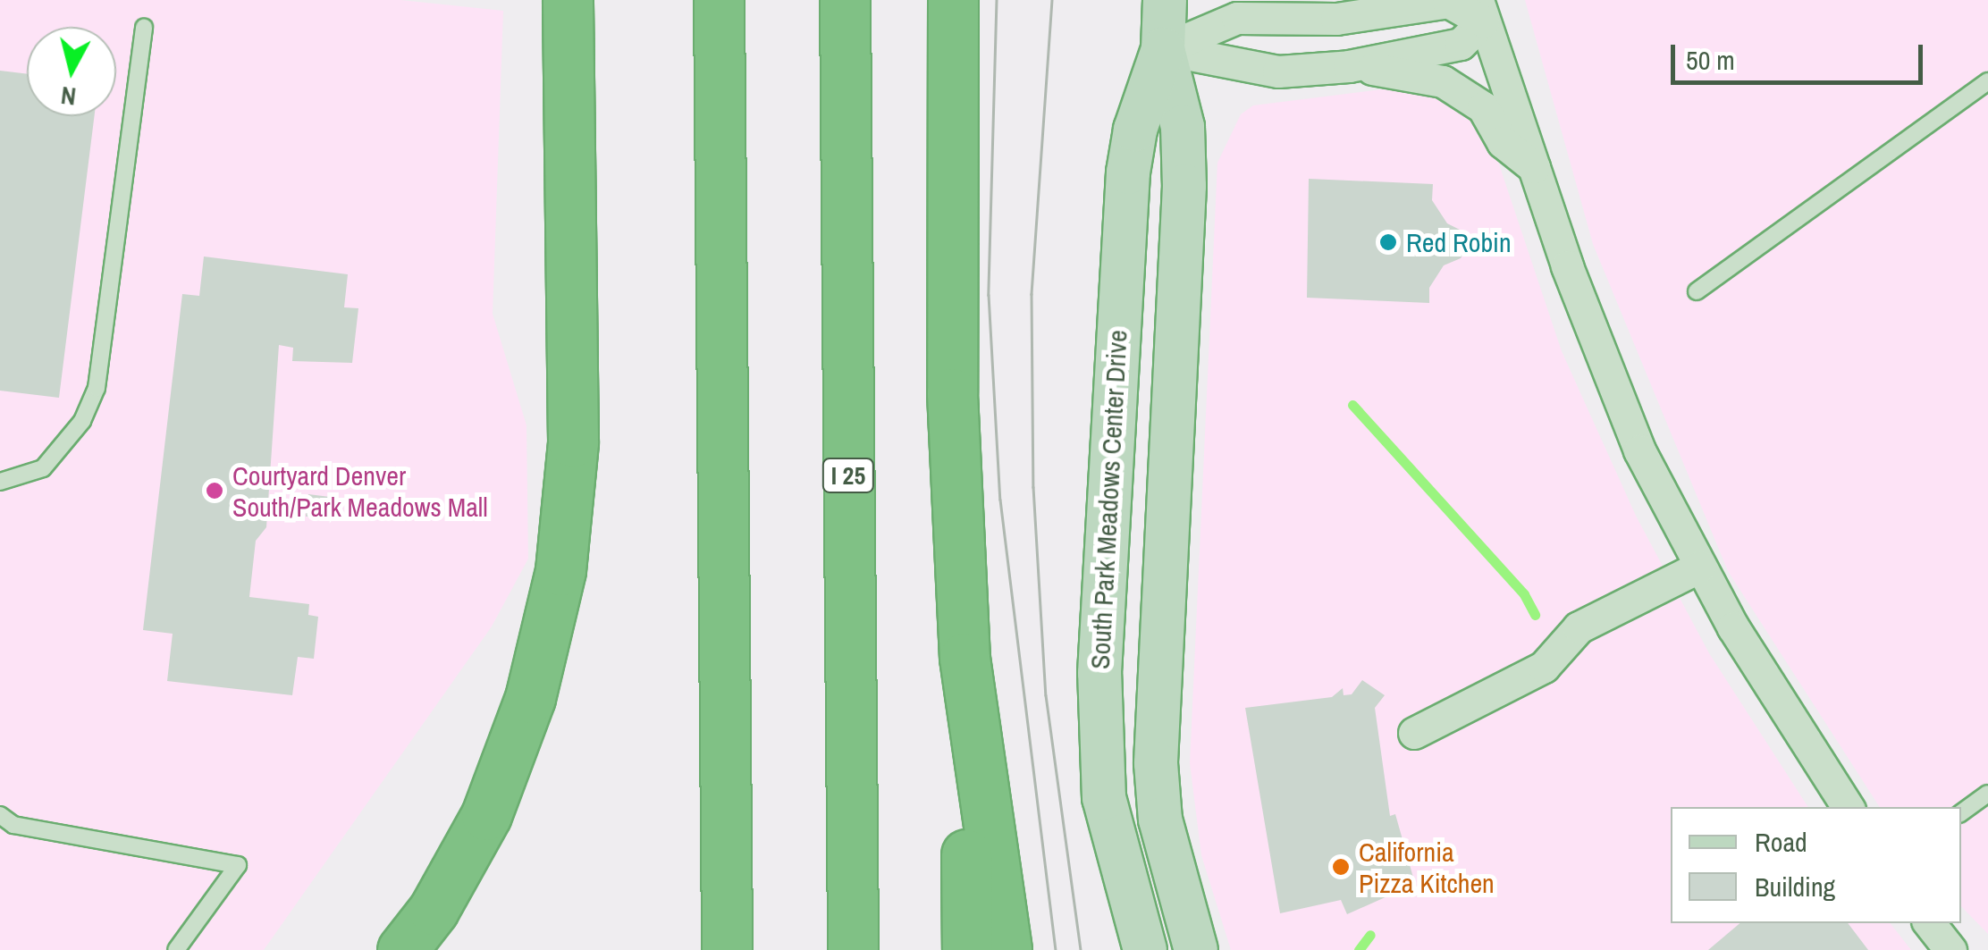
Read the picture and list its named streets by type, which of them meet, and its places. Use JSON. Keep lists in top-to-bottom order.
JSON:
{
  "streets": {
    "highway": ["I 25"],
    "main road": ["South Park Meadows Center Drive"]
  },
  "places": ["Red Robin", "Courtyard Denver South/Park Meadows Mall", "California Pizza Kitchen"],
  "legend": ["Road", "Building"],
  "scale_bar": "50 m",
  "north": "bottom"
}
